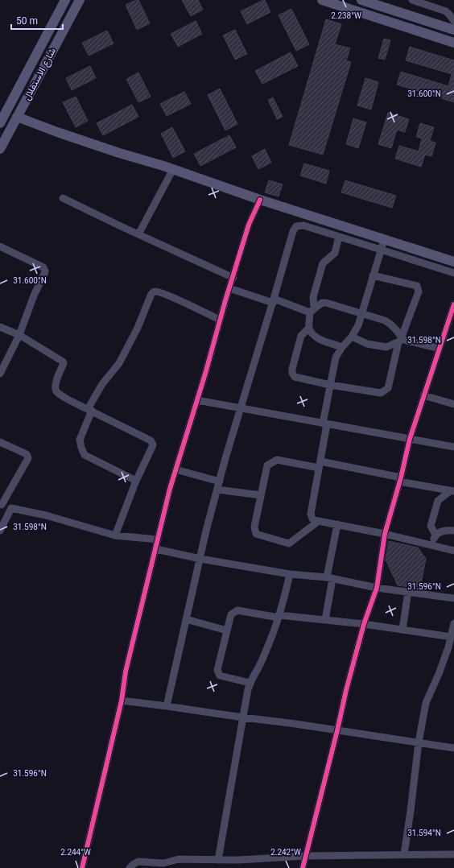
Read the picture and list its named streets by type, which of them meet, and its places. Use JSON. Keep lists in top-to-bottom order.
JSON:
{
  "streets": {
    "main road": ["شارع الاستقلال"]
  },
  "scale_bar": "50 m",
  "coordinates": [
    "2.238°W",
    "31.600°N",
    "31.598°N",
    "31.596°N",
    "31.594°N",
    "2.244°W",
    "2.242°W"
  ]
}
